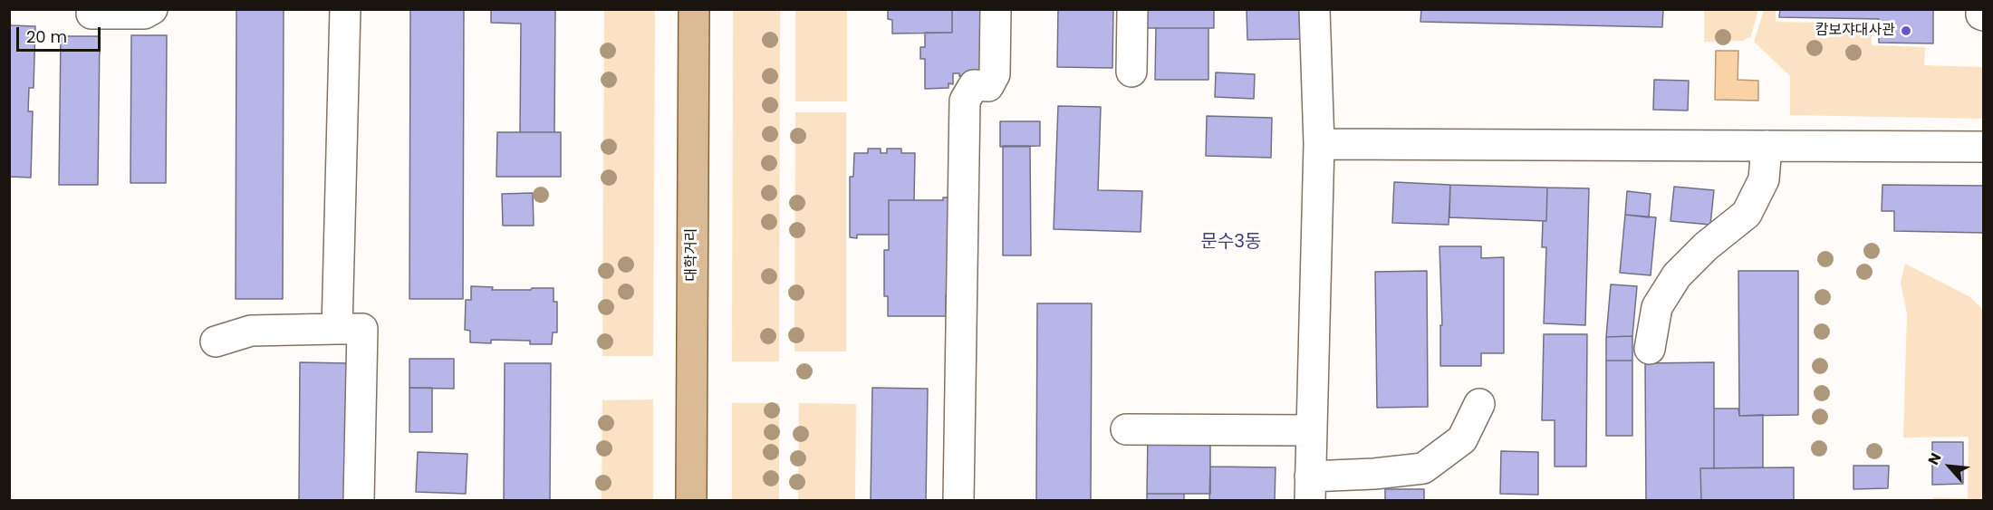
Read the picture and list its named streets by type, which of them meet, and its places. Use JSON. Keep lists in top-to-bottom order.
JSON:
{
  "streets": {
    "main road": ["대학거리"]
  },
  "districts": ["문수3동"],
  "places": ["캄보쟈대사관"],
  "scale_bar": "20 m",
  "north": "top left"
}
